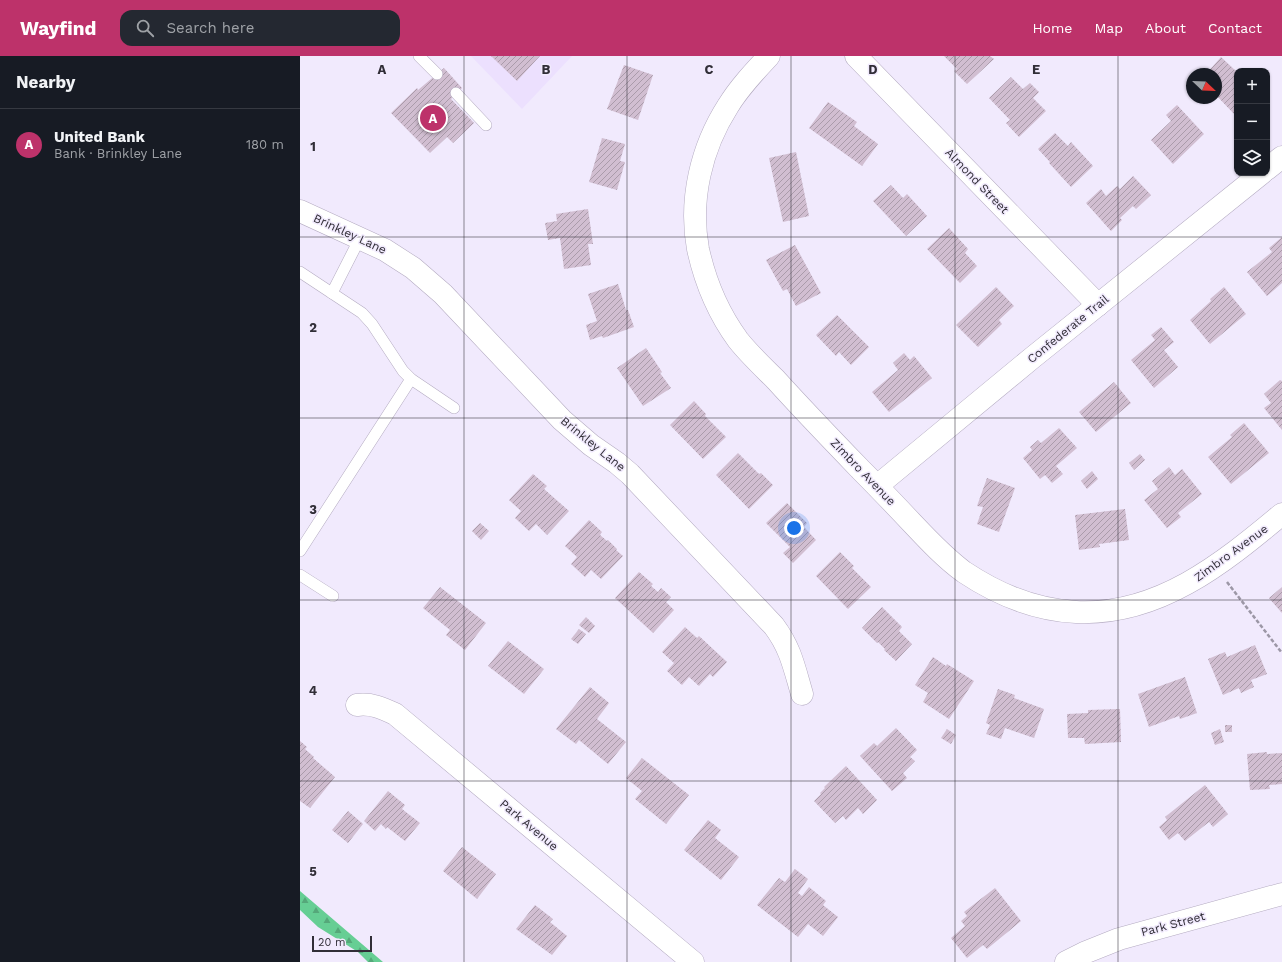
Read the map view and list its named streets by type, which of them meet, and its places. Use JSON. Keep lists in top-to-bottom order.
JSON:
{
  "streets": {
    "street": [
      "Almond Street",
      "Brinkley Lane",
      "Confederate Trail",
      "Zimbro Avenue",
      "Park Avenue",
      "Park Street"
    ]
  },
  "crossings": [
    ["Almond Street", "Confederate Trail"],
    ["Confederate Trail", "Zimbro Avenue"]
  ],
  "scale_bar": "20 m",
  "north": "bottom right",
  "page": {
    "header": "Wayfind",
    "search": "Search here",
    "nav": [
      "Home",
      "Map",
      "About",
      "Contact"
    ],
    "heading": "Nearby",
    "map_buttons": ["+", "−"],
    "pins": "A",
    "list": [
      {
        "mark": "A",
        "name": "United Bank",
        "note": "Bank · Brinkley Lane",
        "value": "180 m"
      }
    ],
    "scale": "20 m"
  },
  "grid": {
    "columns": [
      "A",
      "B",
      "C",
      "D",
      "E"
    ],
    "rows": [
      "1",
      "2",
      "3",
      "4",
      "5"
    ]
  }
}
